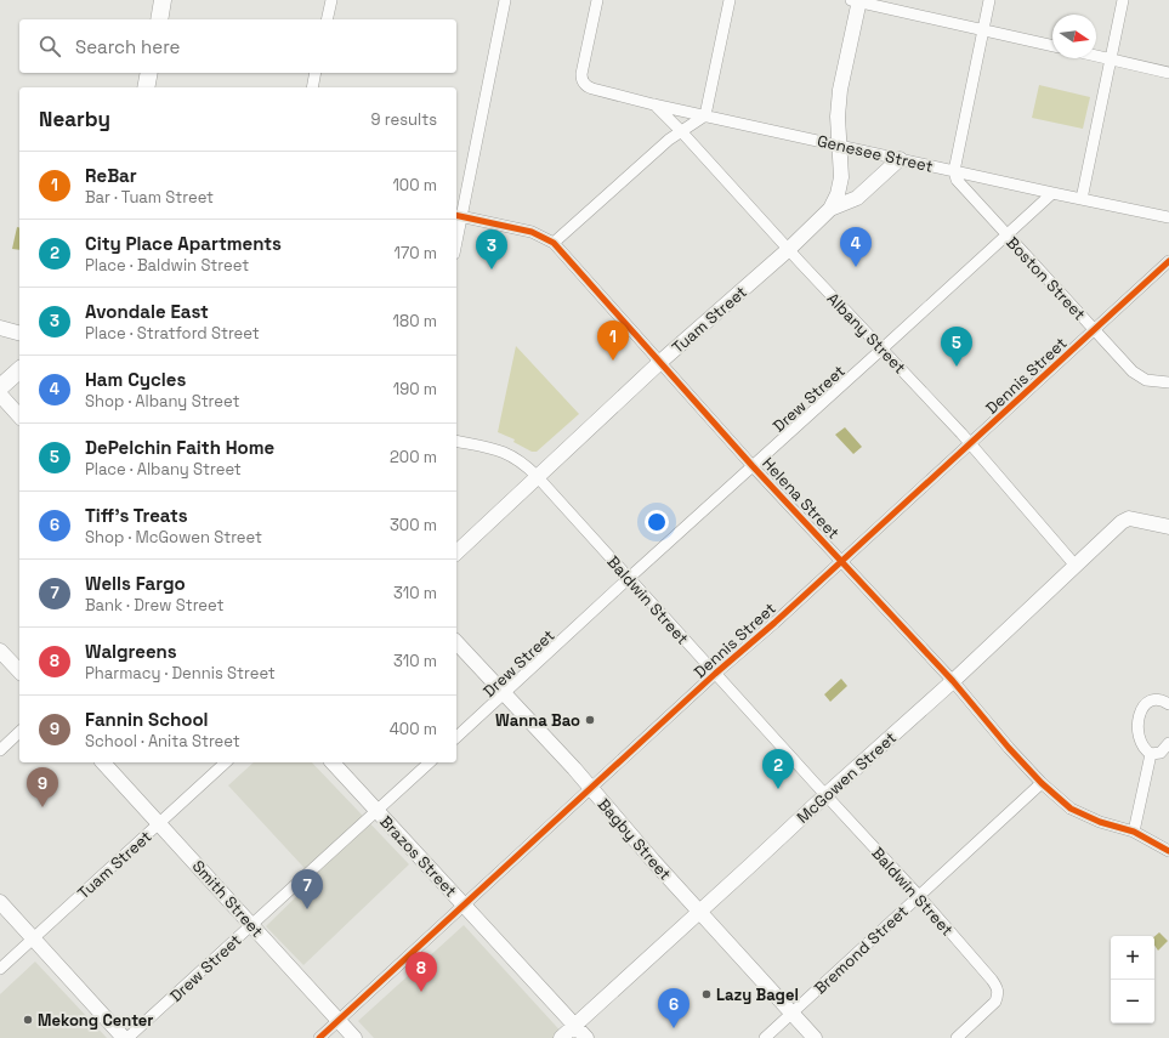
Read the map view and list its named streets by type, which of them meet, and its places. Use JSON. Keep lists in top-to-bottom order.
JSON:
{
  "streets": {
    "street": [
      "Genesee Street",
      "Boston Street",
      "Tuam Street",
      "Albany Street",
      "Dennis Street",
      "Drew Street",
      "Helena Street",
      "Baldwin Street",
      "McGowen Street",
      "Bagby Street",
      "Brazos Street",
      "Smith Street",
      "Bremond Street"
    ]
  },
  "crossings": [
    ["Genesee Street", "Boston Street"],
    ["Genesee Street", "Tuam Street"],
    ["Genesee Street", "Albany Street"],
    ["Genesee Street", "Drew Street"],
    ["Boston Street", "Dennis Street"],
    ["Boston Street", "Drew Street"],
    ["Tuam Street", "Albany Street"],
    ["Tuam Street", "Helena Street"],
    ["Tuam Street", "Baldwin Street"],
    ["Tuam Street", "Smith Street"],
    ["Albany Street", "Dennis Street"],
    ["Albany Street", "Drew Street"],
    ["Albany Street", "McGowen Street"],
    ["Dennis Street", "Helena Street"],
    ["Dennis Street", "Baldwin Street"],
    ["Dennis Street", "Bagby Street"],
    ["Dennis Street", "Brazos Street"],
    ["Dennis Street", "Smith Street"],
    ["Drew Street", "Helena Street"],
    ["Drew Street", "Baldwin Street"],
    ["Drew Street", "Bagby Street"],
    ["Drew Street", "Brazos Street"],
    ["Drew Street", "Smith Street"],
    ["Helena Street", "McGowen Street"],
    ["Helena Street", "Bremond Street"],
    ["Baldwin Street", "McGowen Street"],
    ["Baldwin Street", "Bremond Street"],
    ["McGowen Street", "Bagby Street"],
    ["McGowen Street", "Brazos Street"],
    ["Bagby Street", "Bremond Street"]
  ],
  "places": ["Wanna Bao", "Lazy Bagel", "Mekong Center"],
  "north": "right",
  "page": {
    "search": "Search here",
    "heading": ["Nearby", "9 results"],
    "list": [
      {
        "mark": "1",
        "name": "ReBar",
        "note": "Bar · Tuam Street",
        "value": "100 m"
      },
      {
        "mark": "2",
        "name": "City Place Apartments",
        "note": "Place · Baldwin Street",
        "value": "170 m"
      },
      {
        "mark": "3",
        "name": "Avondale East",
        "note": "Place · Stratford Street",
        "value": "180 m"
      },
      {
        "mark": "4",
        "name": "Ham Cycles",
        "note": "Shop · Albany Street",
        "value": "190 m"
      },
      {
        "mark": "5",
        "name": "DePelchin Faith Home",
        "note": "Place · Albany Street",
        "value": "200 m"
      },
      {
        "mark": "6",
        "name": "Tiff's Treats",
        "note": "Shop · McGowen Street",
        "value": "300 m"
      },
      {
        "mark": "7",
        "name": "Wells Fargo",
        "note": "Bank · Drew Street",
        "value": "310 m"
      },
      {
        "mark": "8",
        "name": "Walgreens",
        "note": "Pharmacy · Dennis Street",
        "value": "310 m"
      },
      {
        "mark": "9",
        "name": "Fannin School",
        "note": "School · Anita Street",
        "value": "400 m"
      }
    ],
    "pins": [
      "4",
      "3",
      "1",
      "5",
      "2",
      "9",
      "7",
      "8",
      "6"
    ],
    "map_buttons": ["+", "−"]
  }
}
